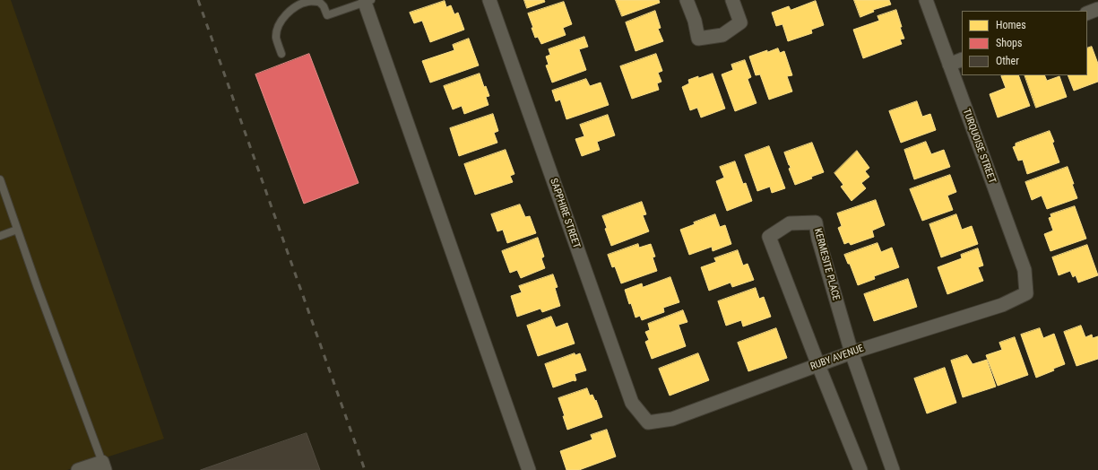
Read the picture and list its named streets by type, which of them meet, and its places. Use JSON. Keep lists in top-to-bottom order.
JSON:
{
  "streets": {
    "street": [
      "TURQUOISE STREET",
      "SAPPHIRE STREET",
      "KERMESITE PLACE",
      "RUBY AVENUE"
    ]
  },
  "crossings": [
    ["TURQUOISE STREET", "RUBY AVENUE"],
    ["SAPPHIRE STREET", "RUBY AVENUE"],
    ["KERMESITE PLACE", "RUBY AVENUE"]
  ],
  "legend": ["Homes", "Shops", "Other"]
}
